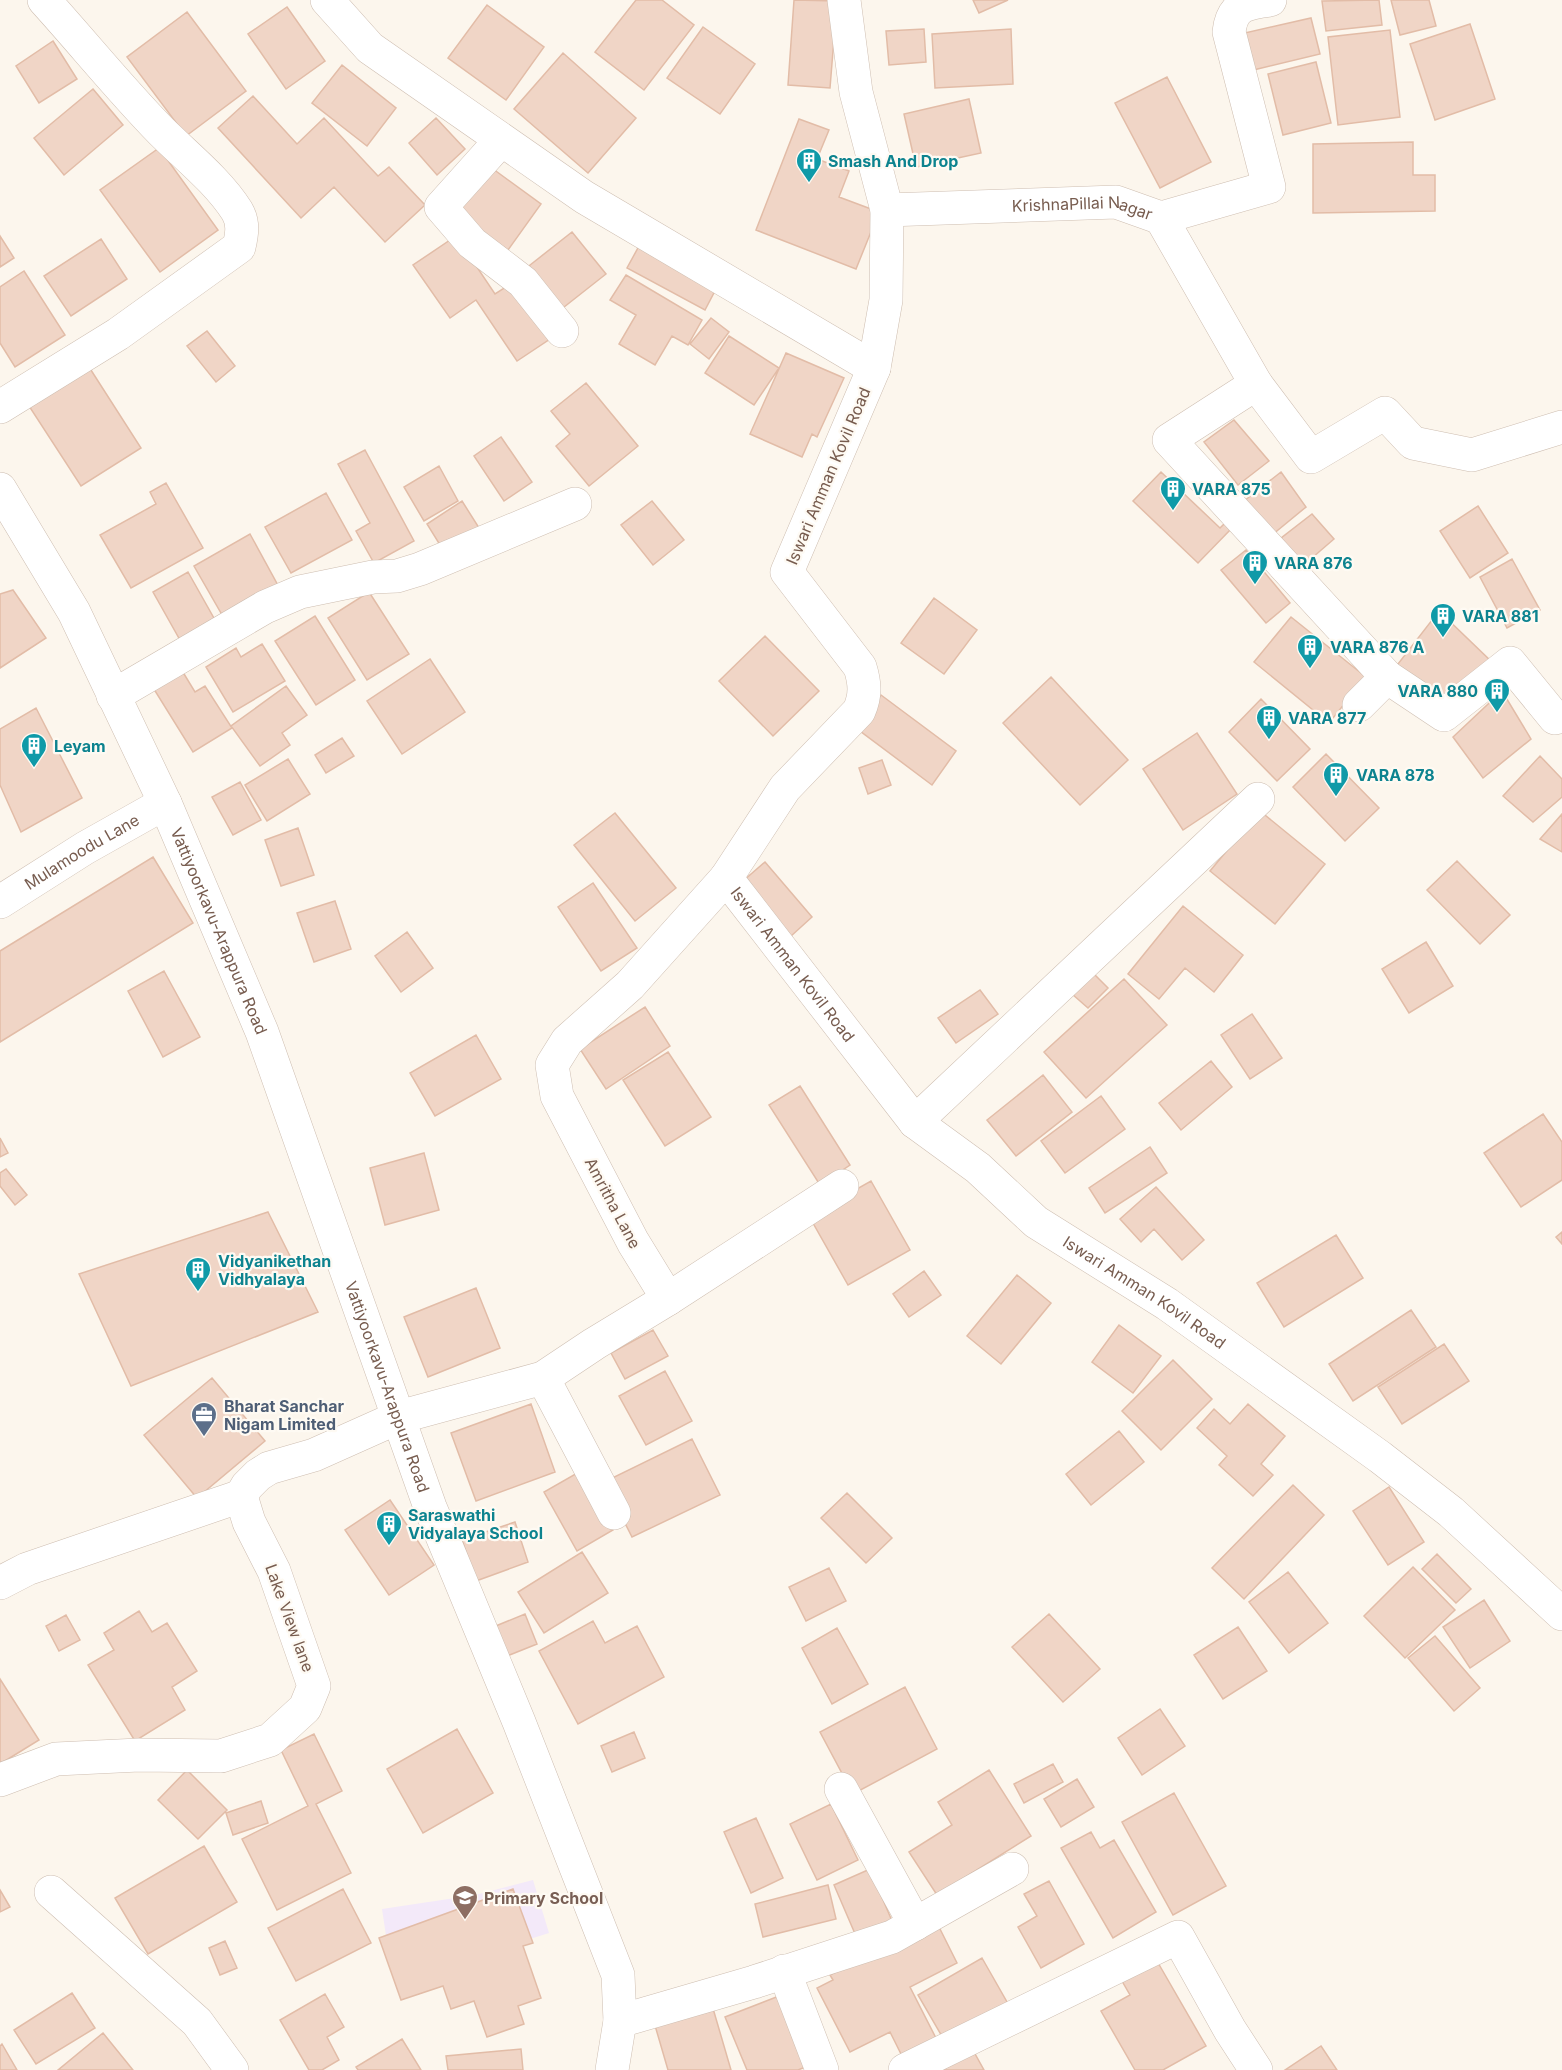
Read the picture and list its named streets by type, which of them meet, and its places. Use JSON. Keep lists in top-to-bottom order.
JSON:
{
  "streets": {
    "street": [
      "KrishnaPillai Nagar",
      "Iswari Amman Kovil Road",
      "Mulamoodu Lane",
      "Vattiyoorkavu-Arappura Road",
      "Amritha Lane",
      "Lake View lane"
    ]
  },
  "crossings": [
    ["KrishnaPillai Nagar", "Iswari Amman Kovil Road"],
    ["Iswari Amman Kovil Road", "Amritha Lane"],
    ["Mulamoodu Lane", "Vattiyoorkavu-Arappura Road"]
  ],
  "places": {
    "building": [
      "Smash And Drop",
      "VARA 875",
      "VARA 876",
      "VARA 881",
      "VARA 876 A",
      "VARA 880",
      "VARA 877",
      "Leyam",
      "VARA 878",
      "Vidyanikethan Vidhyalaya",
      "Saraswathi Vidyalaya School"
    ],
    "office": ["Bharat Sanchar Nigam Limited"],
    "school or university": ["Primary School"]
  }
}
